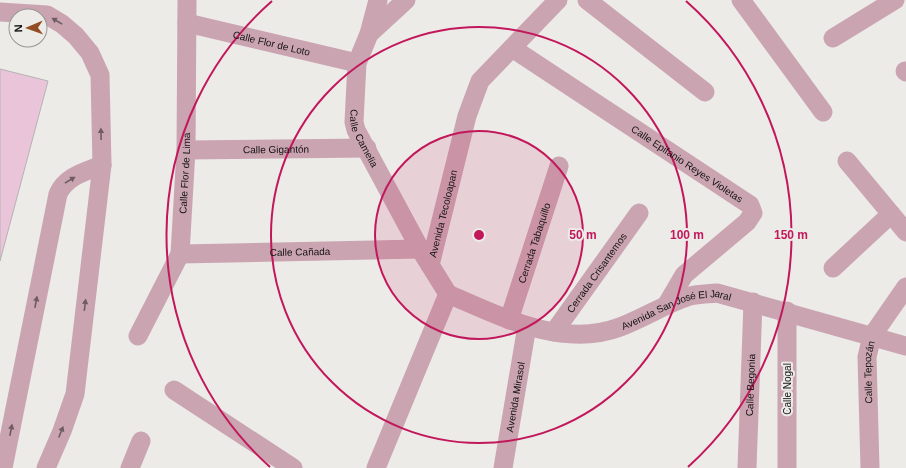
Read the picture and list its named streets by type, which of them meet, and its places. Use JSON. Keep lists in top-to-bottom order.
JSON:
{
  "streets": {
    "street": [
      "Calle Flor de Loto",
      "Calle Camelia",
      "Calle Gigantón",
      "Calle Epifanio Reyes Violetas",
      "Calle Flor de Lima",
      "Avenida Tecoloapan",
      "Cerrada Tabaquillo",
      "Calle Cañada",
      "Cerrada Crisantemos",
      "Avenida San José El Jaral",
      "Calle Tepozán",
      "Calle Begonia",
      "Calle Nogal",
      "Avenida Mirasol"
    ]
  },
  "crossings": [
    ["Calle Flor de Loto", "Calle Camelia"],
    ["Calle Flor de Loto", "Calle Flor de Lima"],
    ["Calle Camelia", "Calle Gigantón"],
    ["Calle Camelia", "Avenida Tecoloapan"],
    ["Calle Camelia", "Calle Cañada"],
    ["Calle Gigantón", "Calle Flor de Lima"],
    ["Calle Epifanio Reyes Violetas", "Avenida Tecoloapan"],
    ["Calle Epifanio Reyes Violetas", "Avenida San José El Jaral"],
    ["Calle Flor de Lima", "Calle Cañada"],
    ["Avenida Tecoloapan", "Avenida San José El Jaral"],
    ["Cerrada Tabaquillo", "Avenida San José El Jaral"],
    ["Cerrada Crisantemos", "Avenida San José El Jaral"],
    ["Avenida San José El Jaral", "Calle Tepozán"],
    ["Avenida San José El Jaral", "Calle Begonia"],
    ["Avenida San José El Jaral", "Calle Nogal"],
    ["Avenida San José El Jaral", "Avenida Mirasol"]
  ],
  "north": "left",
  "rings": ["50 m", "100 m", "150 m"]
}
